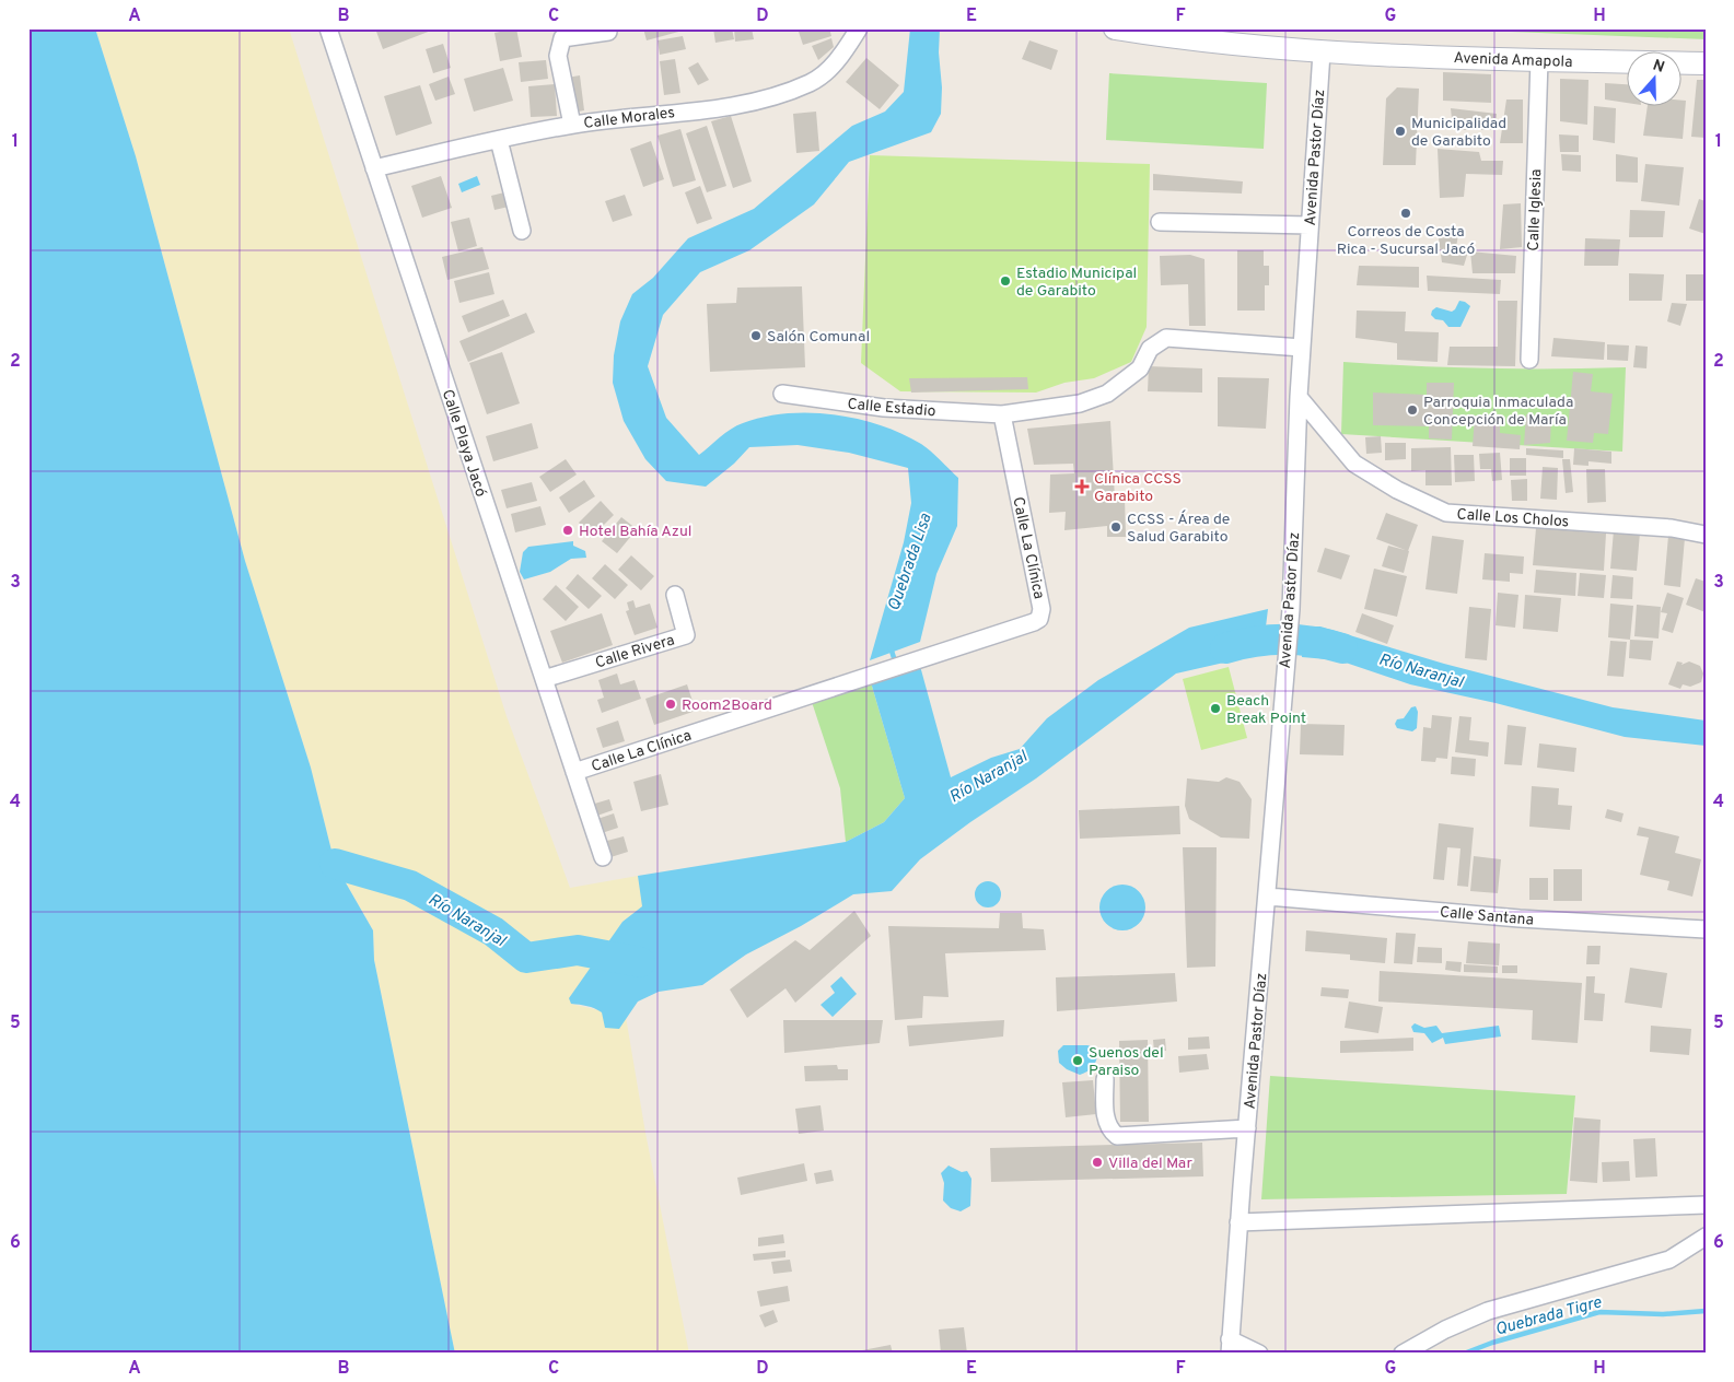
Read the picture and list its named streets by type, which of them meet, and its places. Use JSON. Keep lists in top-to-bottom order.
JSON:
{
  "streets": {
    "street": [
      "Avenida Amapola",
      "Calle Morales",
      "Avenida Pastor Díaz",
      "Calle Iglesia",
      "Calle Estadio",
      "Calle Playa Jacó",
      "Calle Los Cholos",
      "Calle La Clínica",
      "Calle Rivera",
      "Calle Santana"
    ]
  },
  "crossings": [
    ["Avenida Amapola", "Avenida Pastor Díaz"],
    ["Avenida Amapola", "Calle Iglesia"],
    ["Calle Morales", "Calle Playa Jacó"],
    ["Avenida Pastor Díaz", "Calle Los Cholos"],
    ["Avenida Pastor Díaz", "Calle Santana"],
    ["Calle Estadio", "Calle La Clínica"],
    ["Calle Playa Jacó", "Calle La Clínica"],
    ["Calle Playa Jacó", "Calle Rivera"]
  ],
  "water": ["Quebrada Lisa", "Río Naranjal", "Quebrada Tigre"],
  "places": {
    "other": [
      "Municipalidad de Garabito",
      "Correos de Costa Rica - Sucursal Jacó",
      "Estadio Municipal de Garabito",
      "Salón Comunal",
      "Parroquia Inmaculada Concepción de María",
      "CCSS - Área de Salud Garabito",
      "Hotel Bahía Azul",
      "Room2Board",
      "Beach Break Point",
      "Suenos del Paraiso",
      "Villa del Mar"
    ],
    "health": ["Clínica CCSS Garabito"]
  },
  "north": "top",
  "grid": {
    "columns": [
      "A",
      "B",
      "C",
      "D",
      "E",
      "F",
      "G",
      "H"
    ],
    "rows": [
      "1",
      "2",
      "3",
      "4",
      "5",
      "6"
    ]
  }
}
